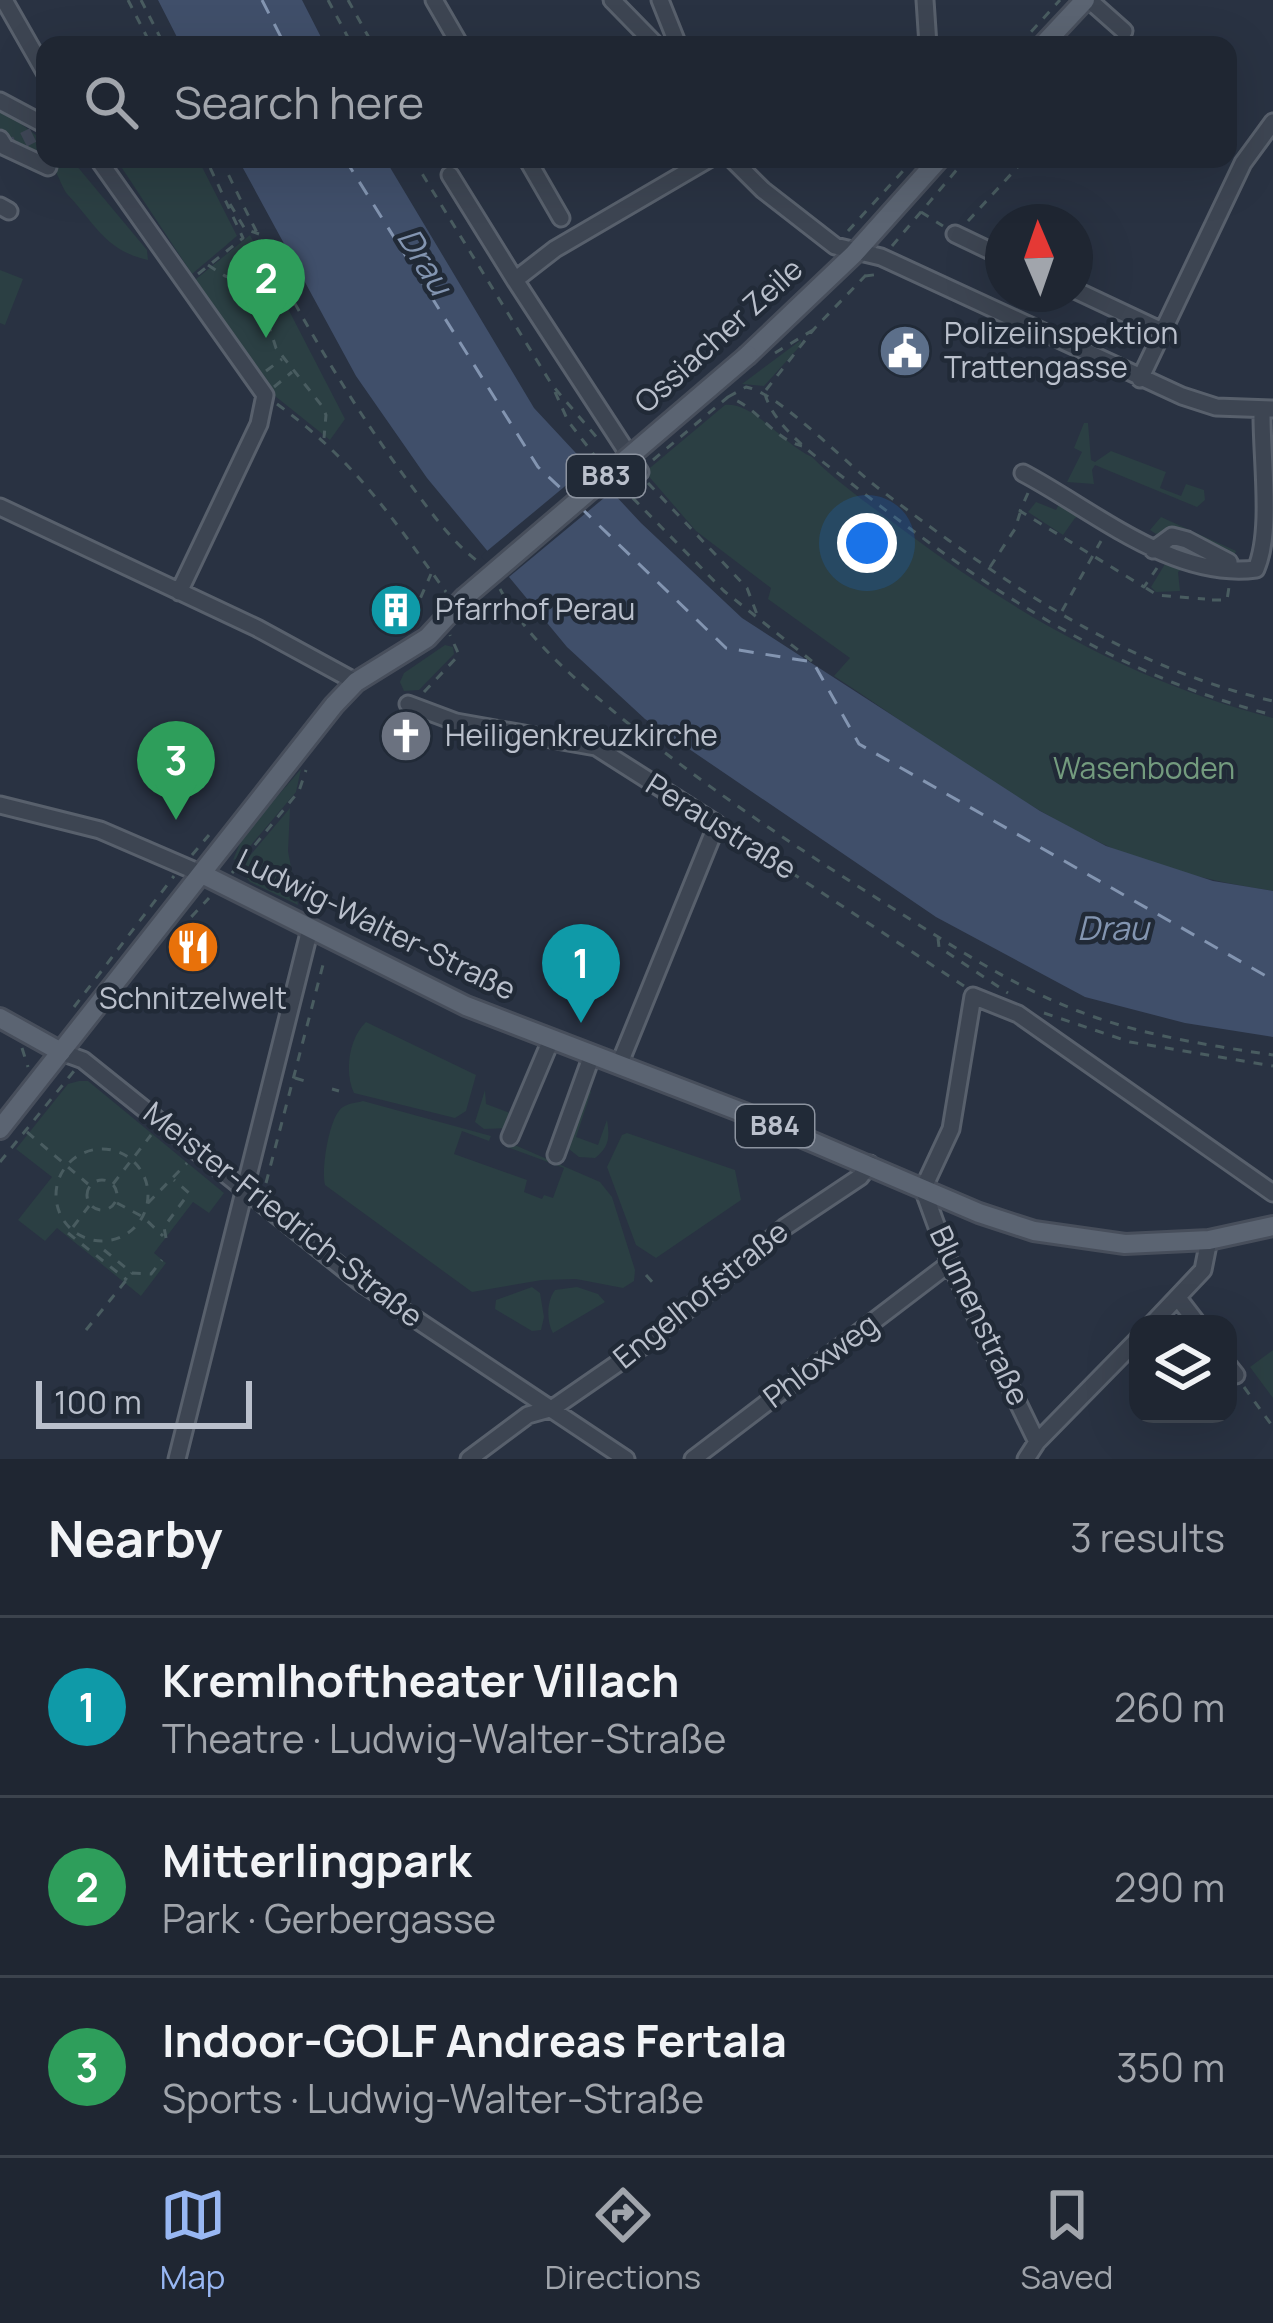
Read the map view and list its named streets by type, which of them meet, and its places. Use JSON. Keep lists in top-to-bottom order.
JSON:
{
  "streets": {
    "main road": [
      "Ossiacher Zeile",
      "B83",
      "Ludwig-Walter-Straße",
      "B84"
    ],
    "street": [
      "Peraustraße",
      "Meister-Friedrich-Straße",
      "Engelhofstraße",
      "Blumenstraße",
      "Phloxweg"
    ]
  },
  "crossings": [
    ["Ossiacher Zeile", "Ludwig-Walter-Straße"],
    ["Ossiacher Zeile", "Meister-Friedrich-Straße"],
    ["Ludwig-Walter-Straße", "Engelhofstraße"],
    ["Ludwig-Walter-Straße", "Blumenstraße"],
    ["Meister-Friedrich-Straße", "Engelhofstraße"],
    ["Blumenstraße", "Phloxweg"]
  ],
  "water": ["Drau"],
  "parks": ["Wasenboden"],
  "places": {
    "public building": ["Polizeiinspektion Trattengasse"],
    "building": ["Pfarrhof Perau"],
    "church": ["Heiligenkreuzkirche"],
    "restaurant": ["Schnitzelwelt"]
  },
  "scale_bar": "100 m",
  "north": "top",
  "page": {
    "search": "Search here",
    "pins": ["2", "3", "1"],
    "scale": "100 m",
    "heading": ["Nearby", "3 results"],
    "list": [
      {
        "mark": "1",
        "name": "Kremlhoftheater Villach",
        "note": "Theatre · Ludwig-Walter-Straße",
        "value": "260 m"
      },
      {
        "mark": "2",
        "name": "Mitterlingpark",
        "note": "Park · Gerbergasse",
        "value": "290 m"
      },
      {
        "mark": "3",
        "name": "Indoor-GOLF Andreas Fertala",
        "note": "Sports · Ludwig-Walter-Straße",
        "value": "350 m"
      }
    ],
    "nav": ["Map", "Directions", "Saved"]
  }
}
